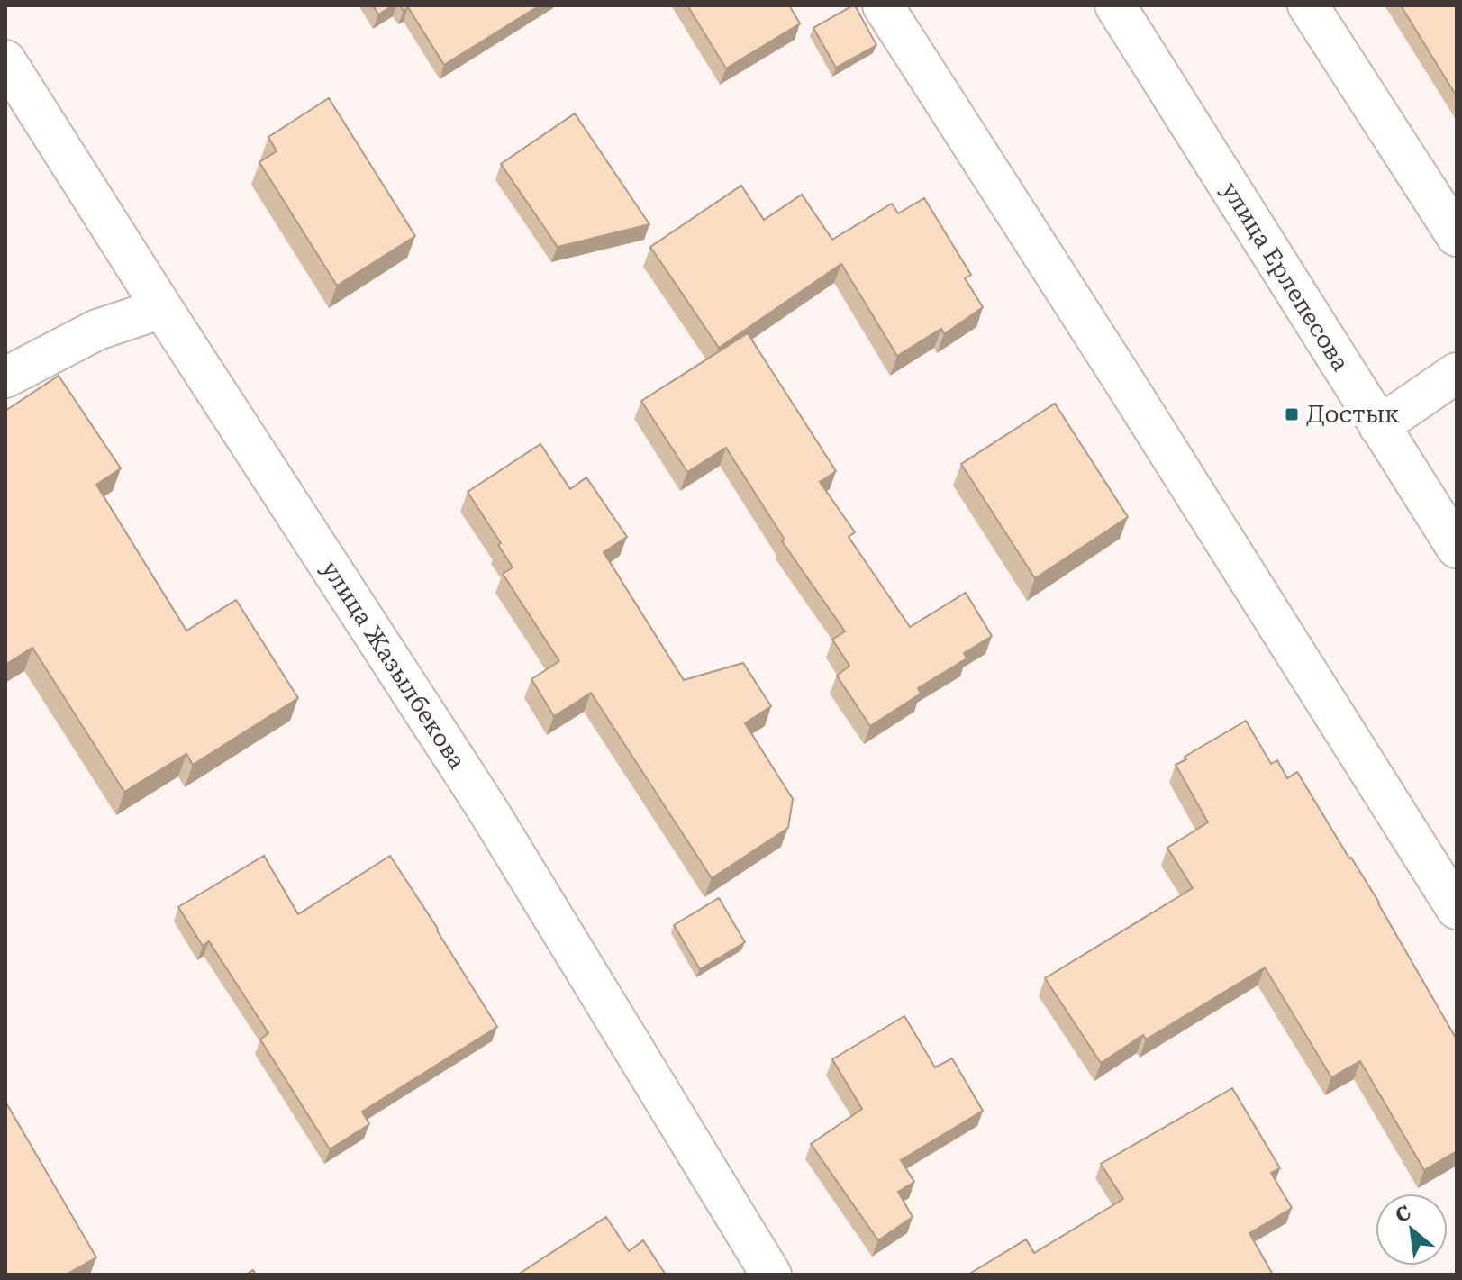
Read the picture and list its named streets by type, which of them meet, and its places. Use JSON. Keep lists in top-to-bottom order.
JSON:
{
  "streets": {
    "street": ["улица Ерлепесова", "улица Жазылбекова"]
  },
  "places": {
    "transit": ["Достык"]
  },
  "north": "top left"
}
